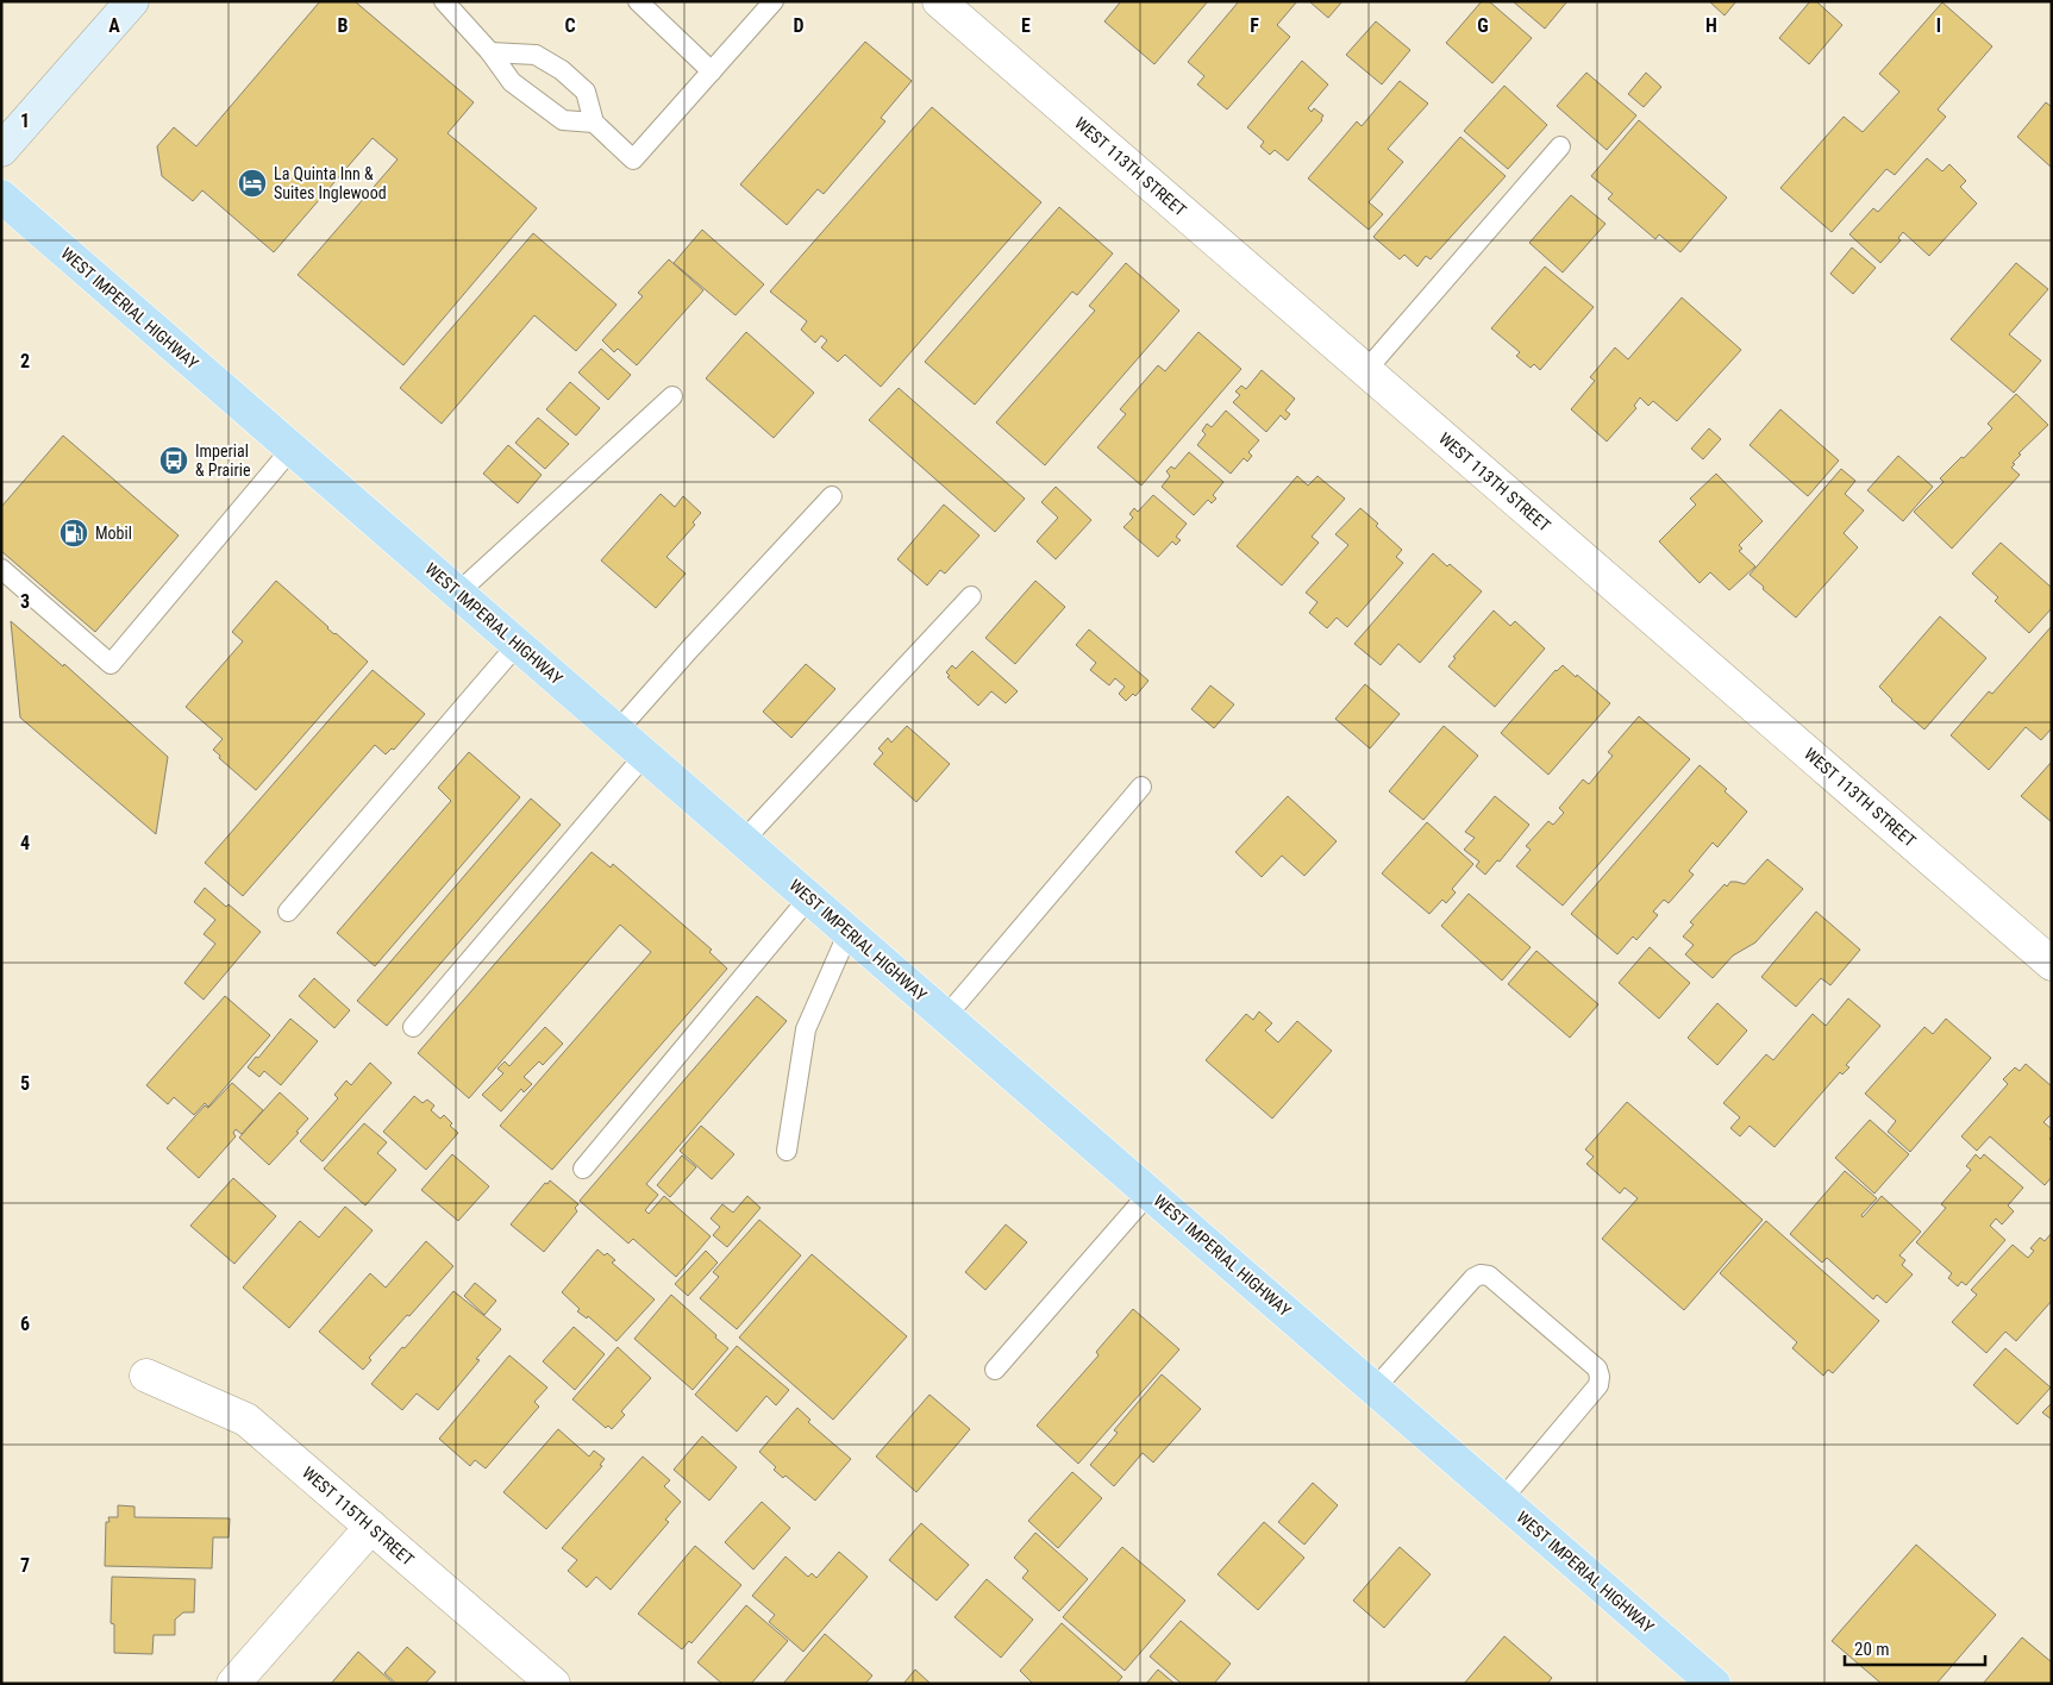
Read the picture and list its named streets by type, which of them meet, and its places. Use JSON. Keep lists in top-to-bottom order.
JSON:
{
  "streets": {
    "main road": ["WEST IMPERIAL HIGHWAY"],
    "street": ["WEST 113TH STREET", "WEST 115TH STREET"]
  },
  "places": {
    "hotel": ["La Quinta Inn & Suites Inglewood"],
    "bus stop": ["Imperial & Prairie"],
    "fuel station": ["Mobil"]
  },
  "scale_bar": "20 m",
  "grid": {
    "columns": [
      "A",
      "B",
      "C",
      "D",
      "E",
      "F",
      "G",
      "H",
      "I"
    ],
    "rows": [
      "1",
      "2",
      "3",
      "4",
      "5",
      "6",
      "7"
    ]
  }
}
